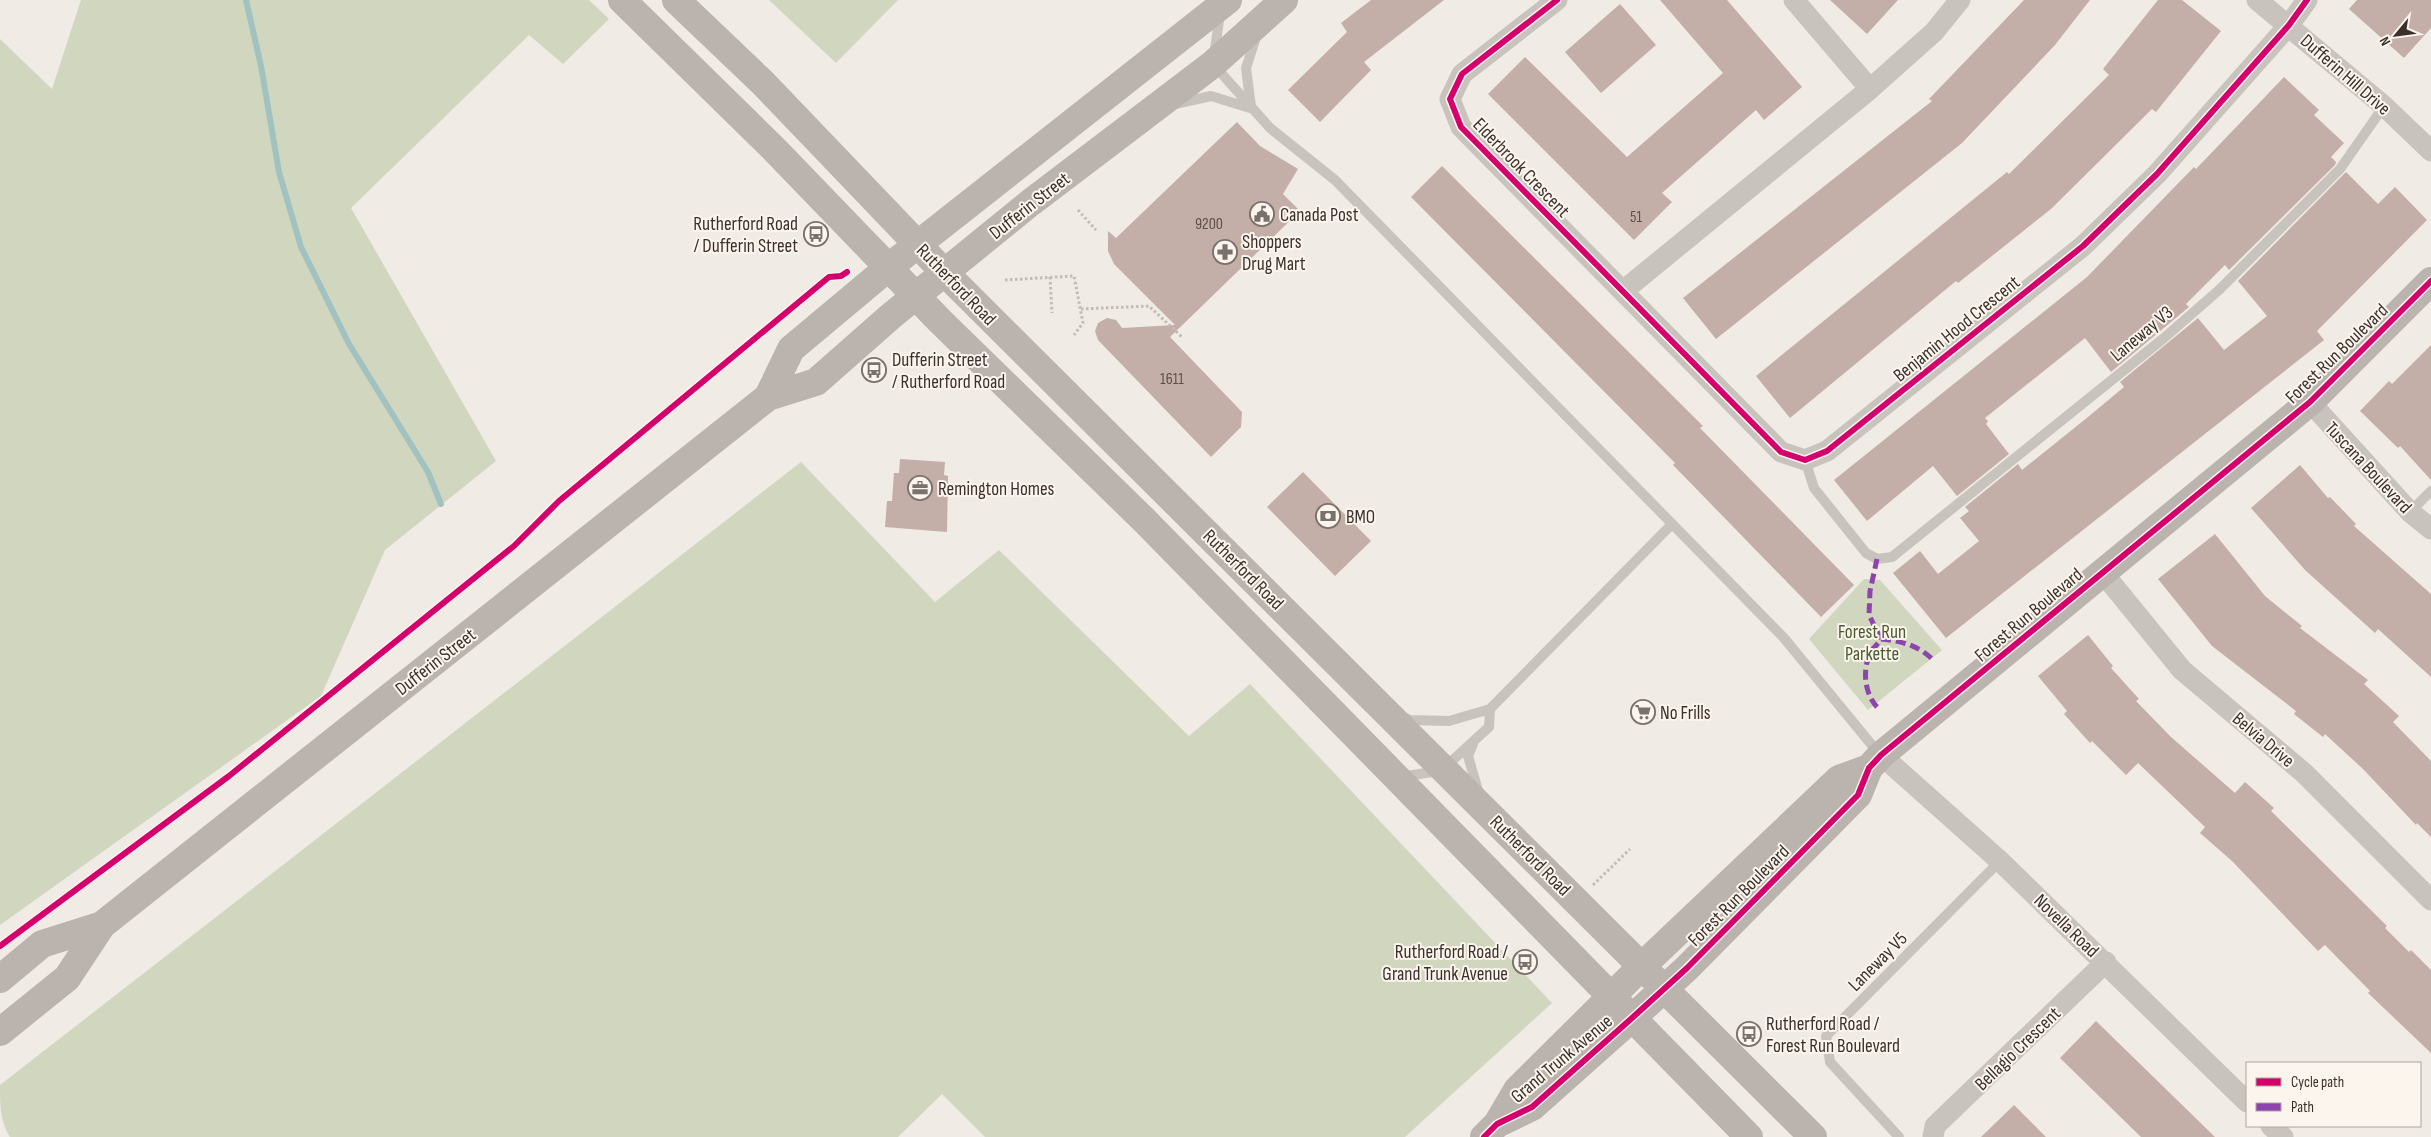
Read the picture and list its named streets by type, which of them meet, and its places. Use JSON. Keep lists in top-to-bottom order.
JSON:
{
  "streets": {
    "main road": [
      "Dufferin Street",
      "Rutherford Road",
      "Forest Run Boulevard",
      "Grand Trunk Avenue"
    ],
    "street": [
      "Dufferin Hill Drive",
      "Elderbrook Crescent",
      "Benjamin Hood Crescent",
      "Tuscana Boulevard",
      "Belvia Drive",
      "Novella Road",
      "Bellagio Crescent"
    ],
    "lane": ["Laneway V3", "Laneway V5"]
  },
  "crossings": [
    ["Dufferin Hill Drive", "Benjamin Hood Crescent"],
    ["Dufferin Hill Drive", "Laneway V3"],
    ["Dufferin Street", "Rutherford Road"],
    ["Rutherford Road", "Forest Run Boulevard"],
    ["Rutherford Road", "Grand Trunk Avenue"],
    ["Benjamin Hood Crescent", "Laneway V3"],
    ["Forest Run Boulevard", "Tuscana Boulevard"],
    ["Forest Run Boulevard", "Belvia Drive"],
    ["Forest Run Boulevard", "Novella Road"],
    ["Forest Run Boulevard", "Grand Trunk Avenue"],
    ["Novella Road", "Laneway V5"],
    ["Novella Road", "Bellagio Crescent"]
  ],
  "parks": ["Forest Run Parkette"],
  "places": {
    "public building": ["Canada Post"],
    "bus stop": [
      "Rutherford Road / Dufferin Street",
      "Dufferin Street / Rutherford Road",
      "Rutherford Road / Grand Trunk Avenue",
      "Rutherford Road / Forest Run Boulevard"
    ],
    "pharmacy": ["Shoppers Drug Mart"],
    "office": ["Remington Homes"],
    "bank": ["BMO"],
    "supermarket": ["No Frills"]
  },
  "house_numbers": ["51", "9200", "1611"],
  "legend": ["Cycle path", "Path"],
  "north": "bottom left"
}
